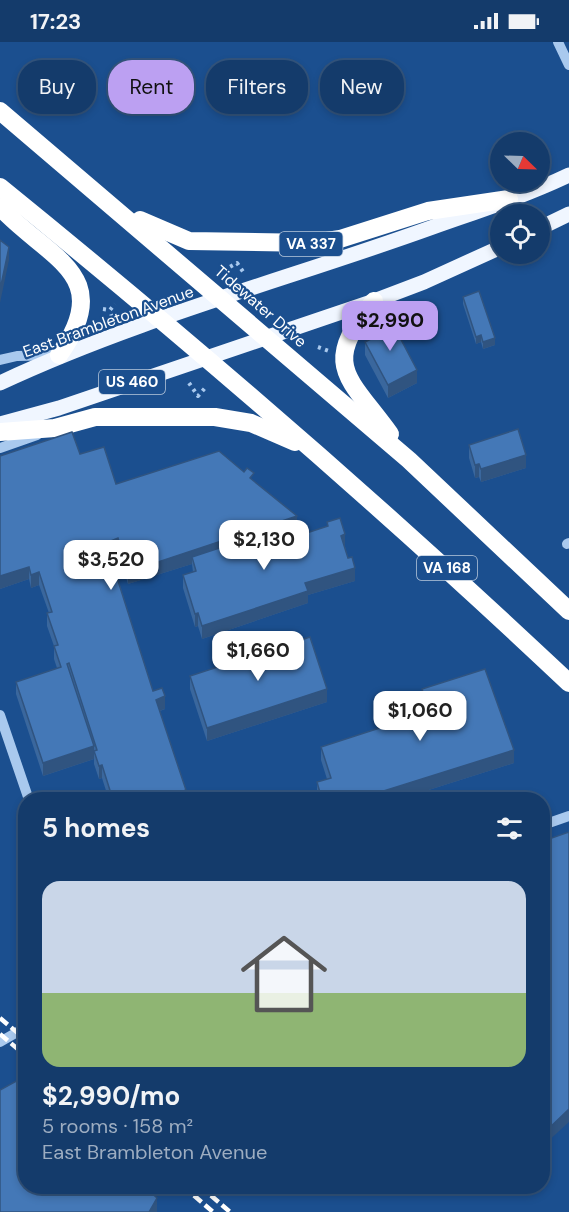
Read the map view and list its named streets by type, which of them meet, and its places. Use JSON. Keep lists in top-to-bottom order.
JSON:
{
  "streets": {
    "highway": ["VA 337", "Tidewater Drive", "VA 168"],
    "main road": ["East Brambleton Avenue", "US 460"]
  },
  "crossings": [
    ["VA 337", "Tidewater Drive"],
    ["VA 337", "East Brambleton Avenue"],
    ["Tidewater Drive", "East Brambleton Avenue"],
    ["Tidewater Drive", "US 460"]
  ],
  "north": "bottom right",
  "page": {
    "status": "17:23",
    "chip": [
      "Buy",
      "Rent",
      "Filters",
      "New"
    ],
    "price": [
      "$2,990",
      "$2,130",
      "$3,520",
      "$1,660",
      "$1,060"
    ],
    "heading": "5 homes",
    "list": [
      {
        "name": "$2,990/mo",
        "note": "5 rooms · 158 m² · East Brambleton Avenue"
      }
    ]
  }
}
